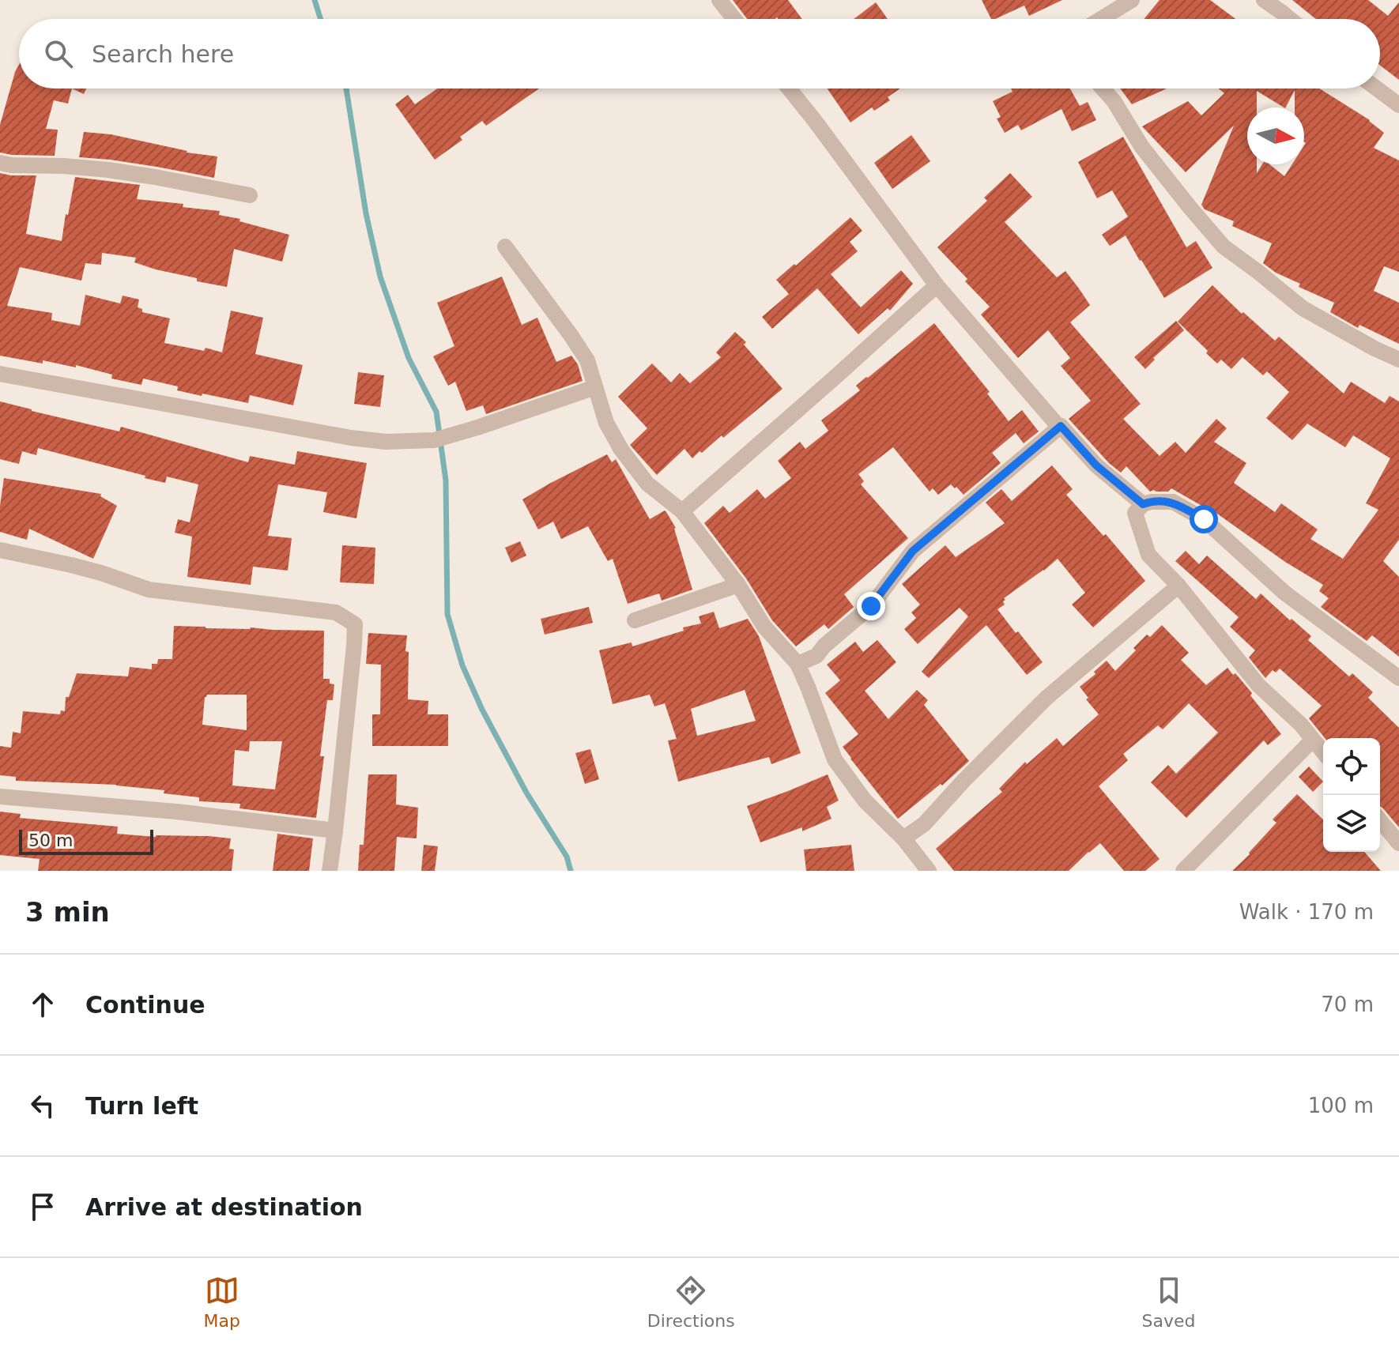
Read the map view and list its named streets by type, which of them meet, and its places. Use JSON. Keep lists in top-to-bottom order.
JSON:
{
  "scale_bar": "50 m",
  "north": "right",
  "page": {
    "search": "Search here",
    "scale": "50 m",
    "heading": ["3 min", "Walk · 170 m"],
    "list": [
      ["Continue", "70 m"],
      ["Turn left", "100 m"],
      "Arrive at destination"
    ],
    "nav": ["Map", "Directions", "Saved"]
  }
}
